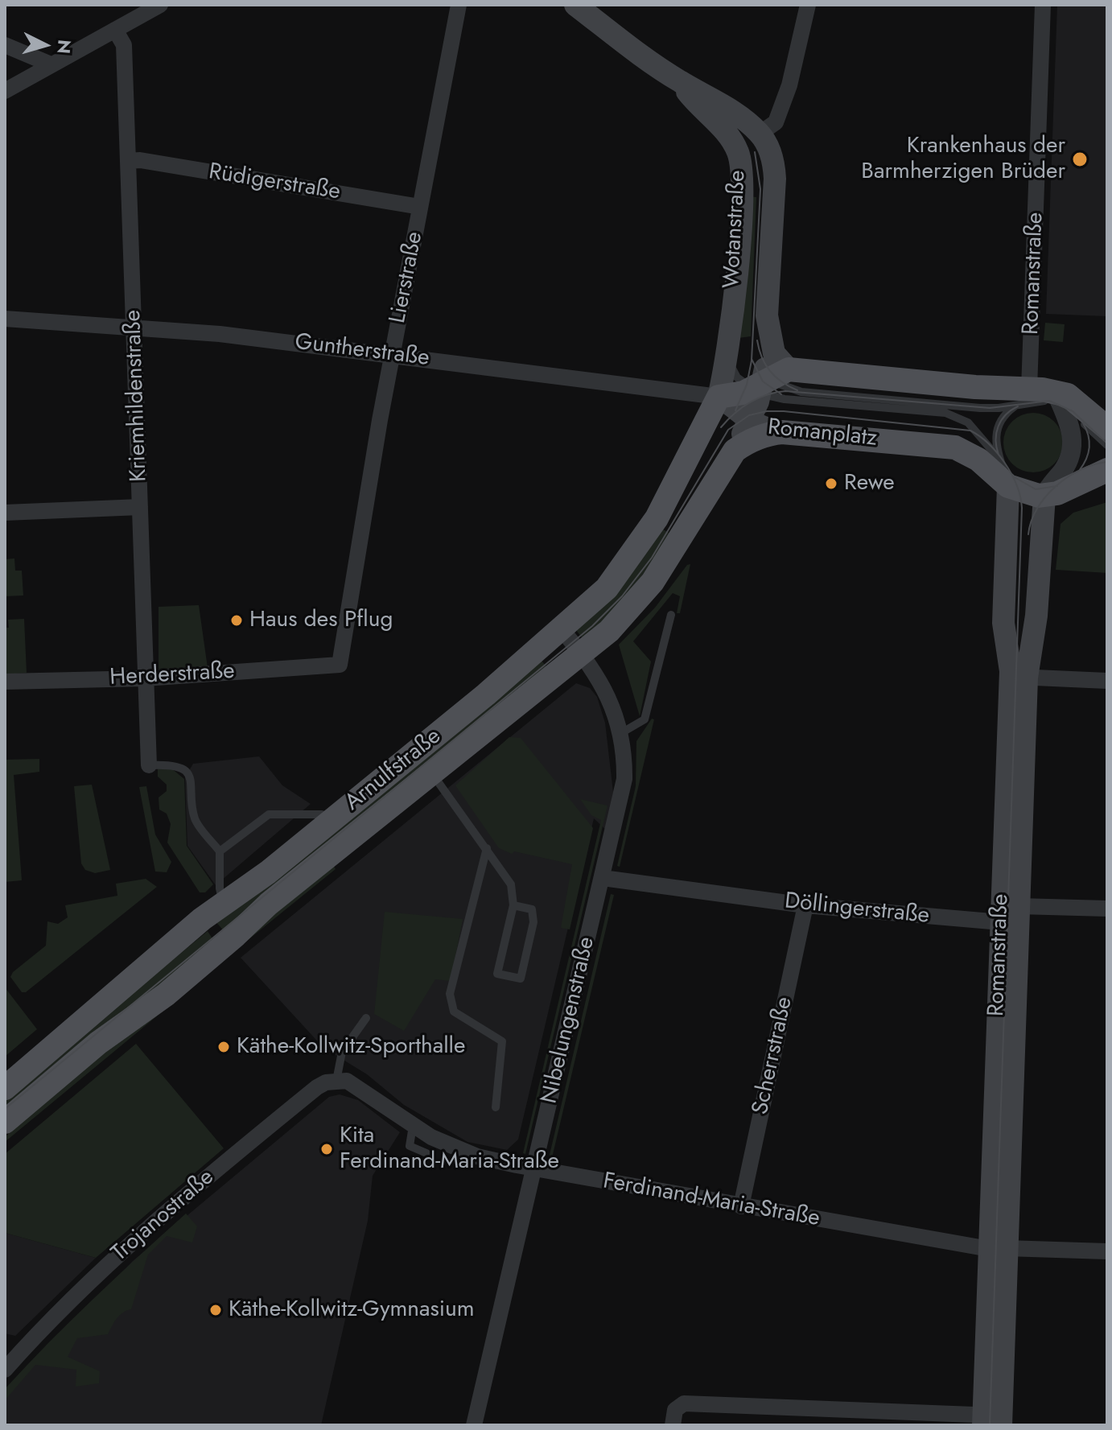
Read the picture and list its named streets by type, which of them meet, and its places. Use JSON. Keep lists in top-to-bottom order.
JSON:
{
  "streets": {
    "main road": [
      "Wotanstraße",
      "Romanstraße",
      "Romanplatz",
      "Arnulfstraße"
    ],
    "street": [
      "Rüdigerstraße",
      "Lierstraße",
      "Guntherstraße",
      "Kriemhildenstraße",
      "Herderstraße",
      "Döllingerstraße",
      "Nibelungenstraße",
      "Scherrstraße",
      "Ferdinand-Maria-Straße",
      "Trojanostraße"
    ]
  },
  "crossings": [
    ["Rüdigerstraße", "Lierstraße"],
    ["Rüdigerstraße", "Kriemhildenstraße"],
    ["Wotanstraße", "Guntherstraße"],
    ["Wotanstraße", "Romanplatz"],
    ["Wotanstraße", "Arnulfstraße"],
    ["Romanstraße", "Romanplatz"],
    ["Romanstraße", "Döllingerstraße"],
    ["Romanstraße", "Ferdinand-Maria-Straße"],
    ["Lierstraße", "Guntherstraße"],
    ["Lierstraße", "Herderstraße"],
    ["Guntherstraße", "Kriemhildenstraße"],
    ["Guntherstraße", "Romanplatz"],
    ["Guntherstraße", "Arnulfstraße"],
    ["Kriemhildenstraße", "Herderstraße"],
    ["Romanplatz", "Arnulfstraße"],
    ["Arnulfstraße", "Nibelungenstraße"],
    ["Döllingerstraße", "Nibelungenstraße"],
    ["Döllingerstraße", "Scherrstraße"],
    ["Nibelungenstraße", "Ferdinand-Maria-Straße"],
    ["Scherrstraße", "Ferdinand-Maria-Straße"],
    ["Ferdinand-Maria-Straße", "Trojanostraße"]
  ],
  "places": [
    "Krankenhaus der Barmherzigen Brüder",
    "Rewe",
    "Haus des Pflug",
    "Käthe-Kollwitz-Sporthalle",
    "Kita Ferdinand-Maria-Straße",
    "Käthe-Kollwitz-Gymnasium"
  ],
  "north": "right"
}
